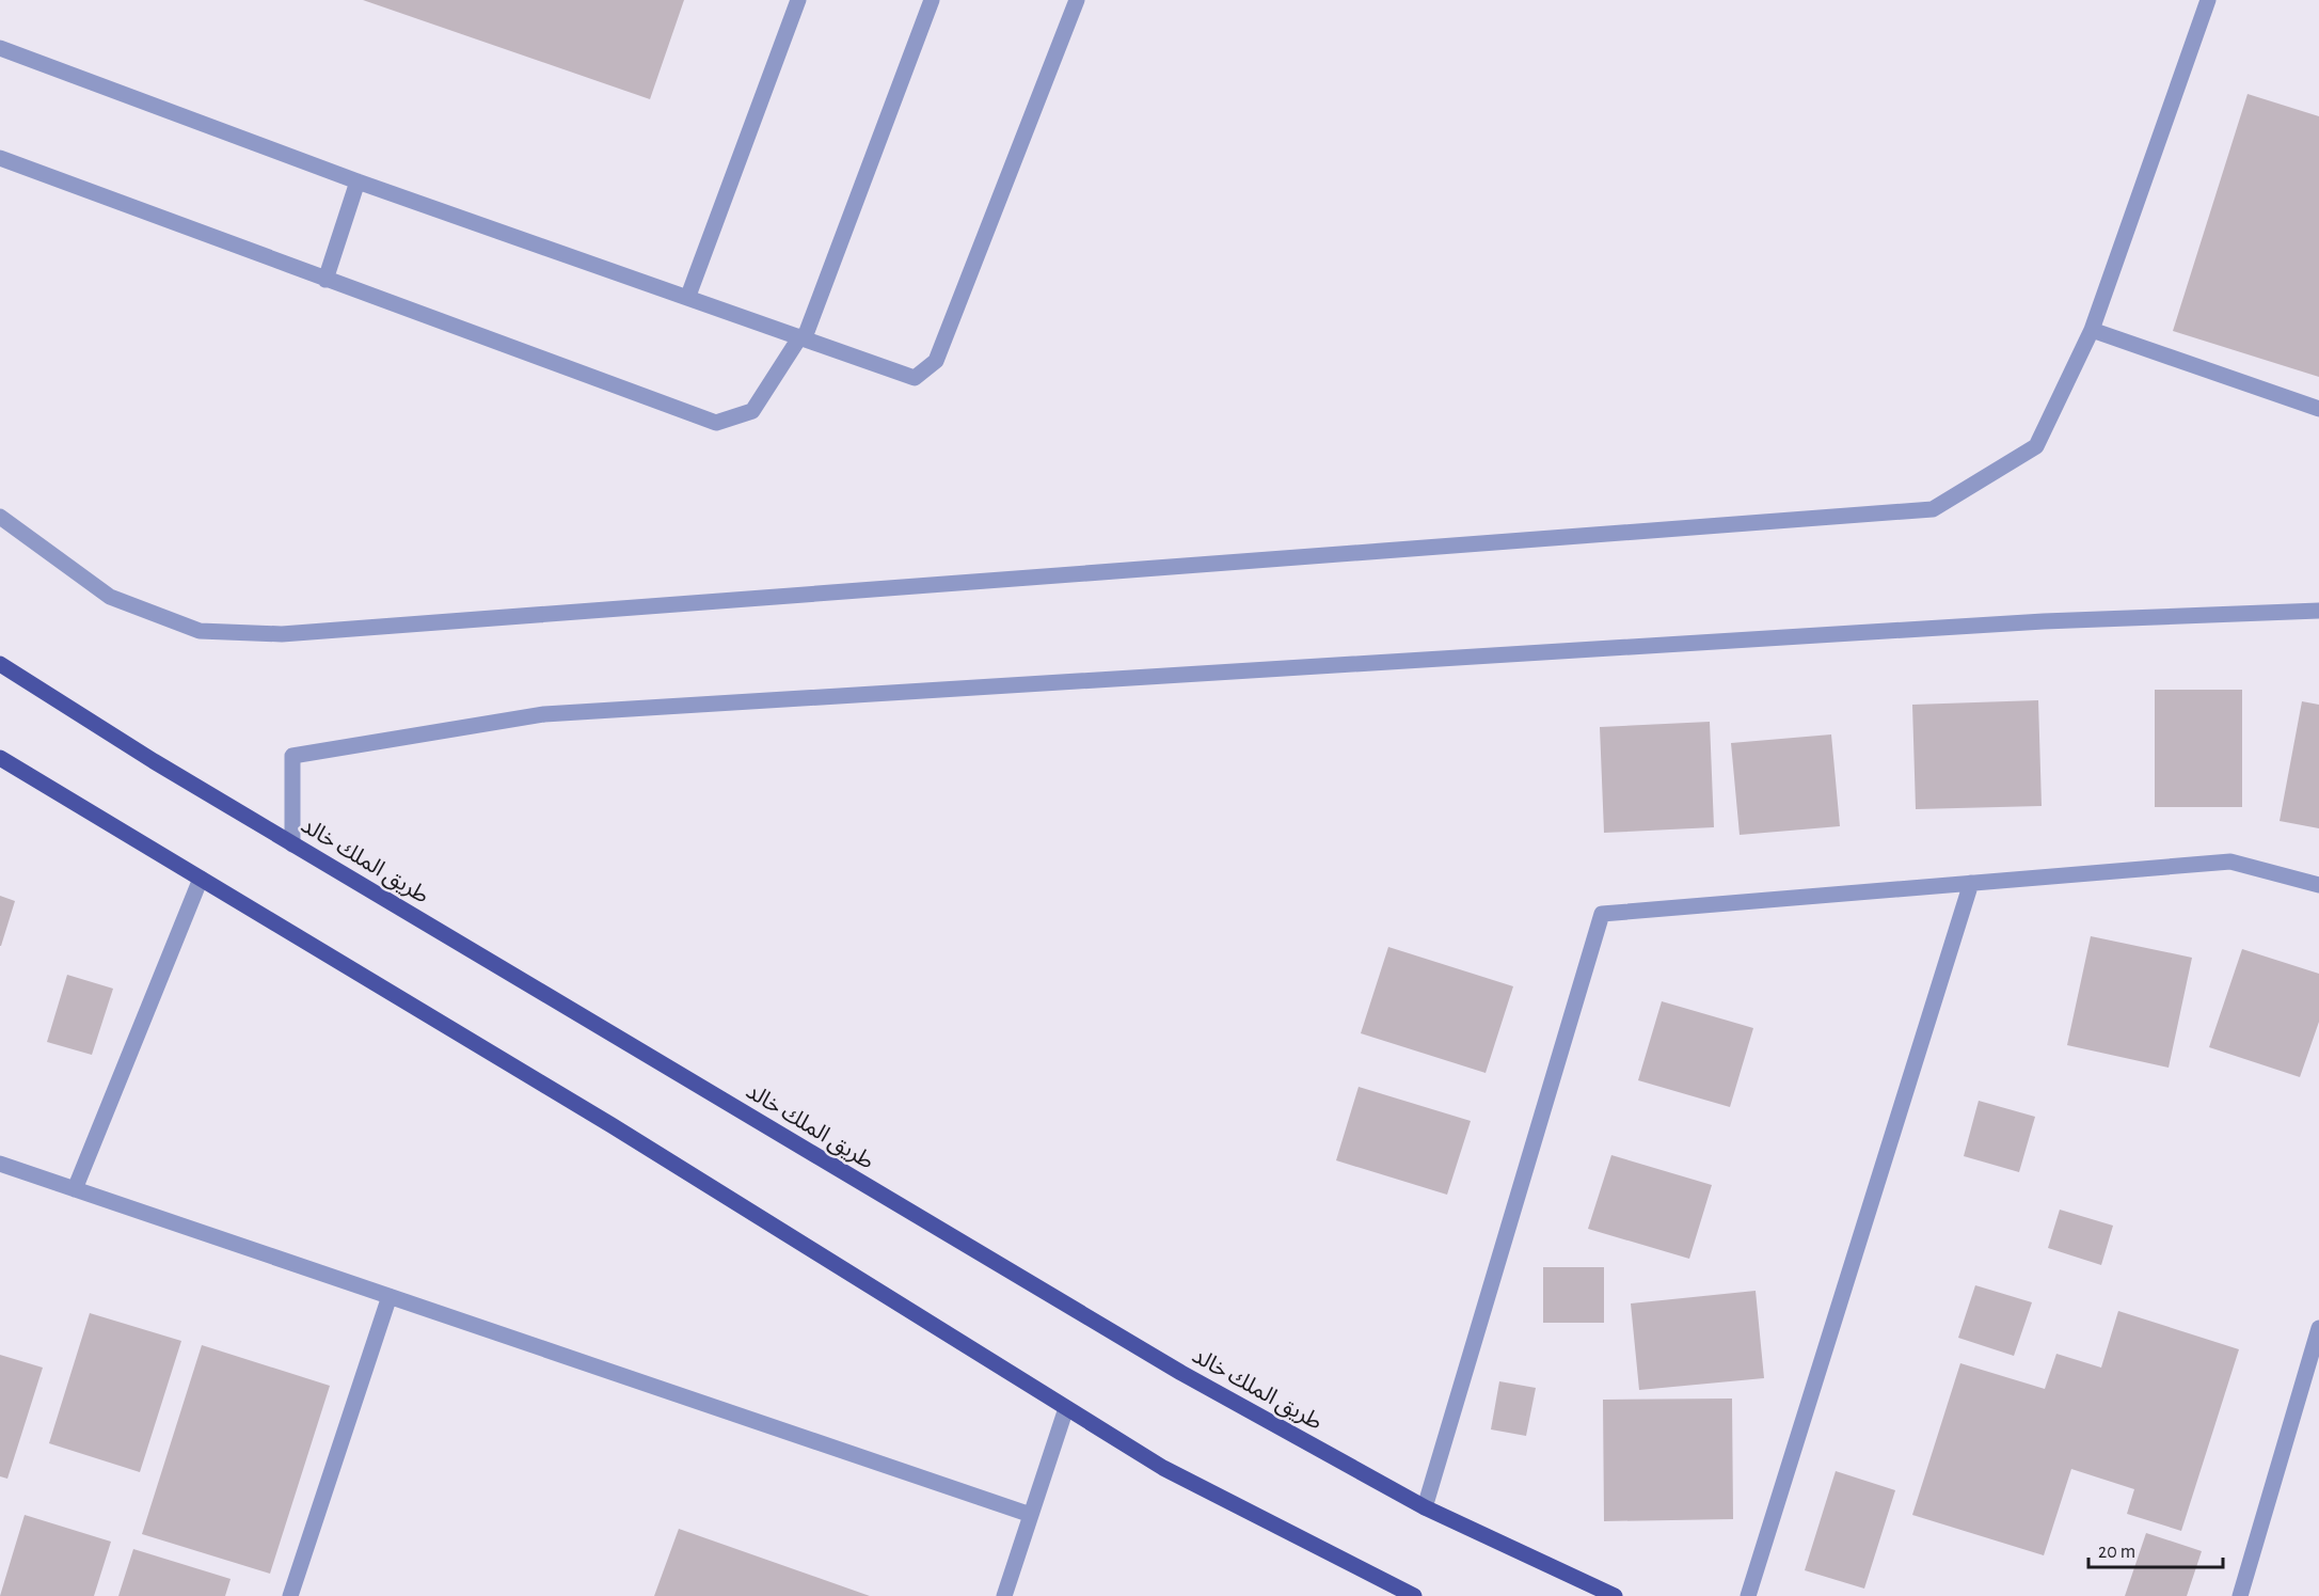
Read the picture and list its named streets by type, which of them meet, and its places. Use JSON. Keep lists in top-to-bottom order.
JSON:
{
  "streets": {
    "main road": ["طريق الملك خالد"]
  },
  "scale_bar": "20 m"
}
